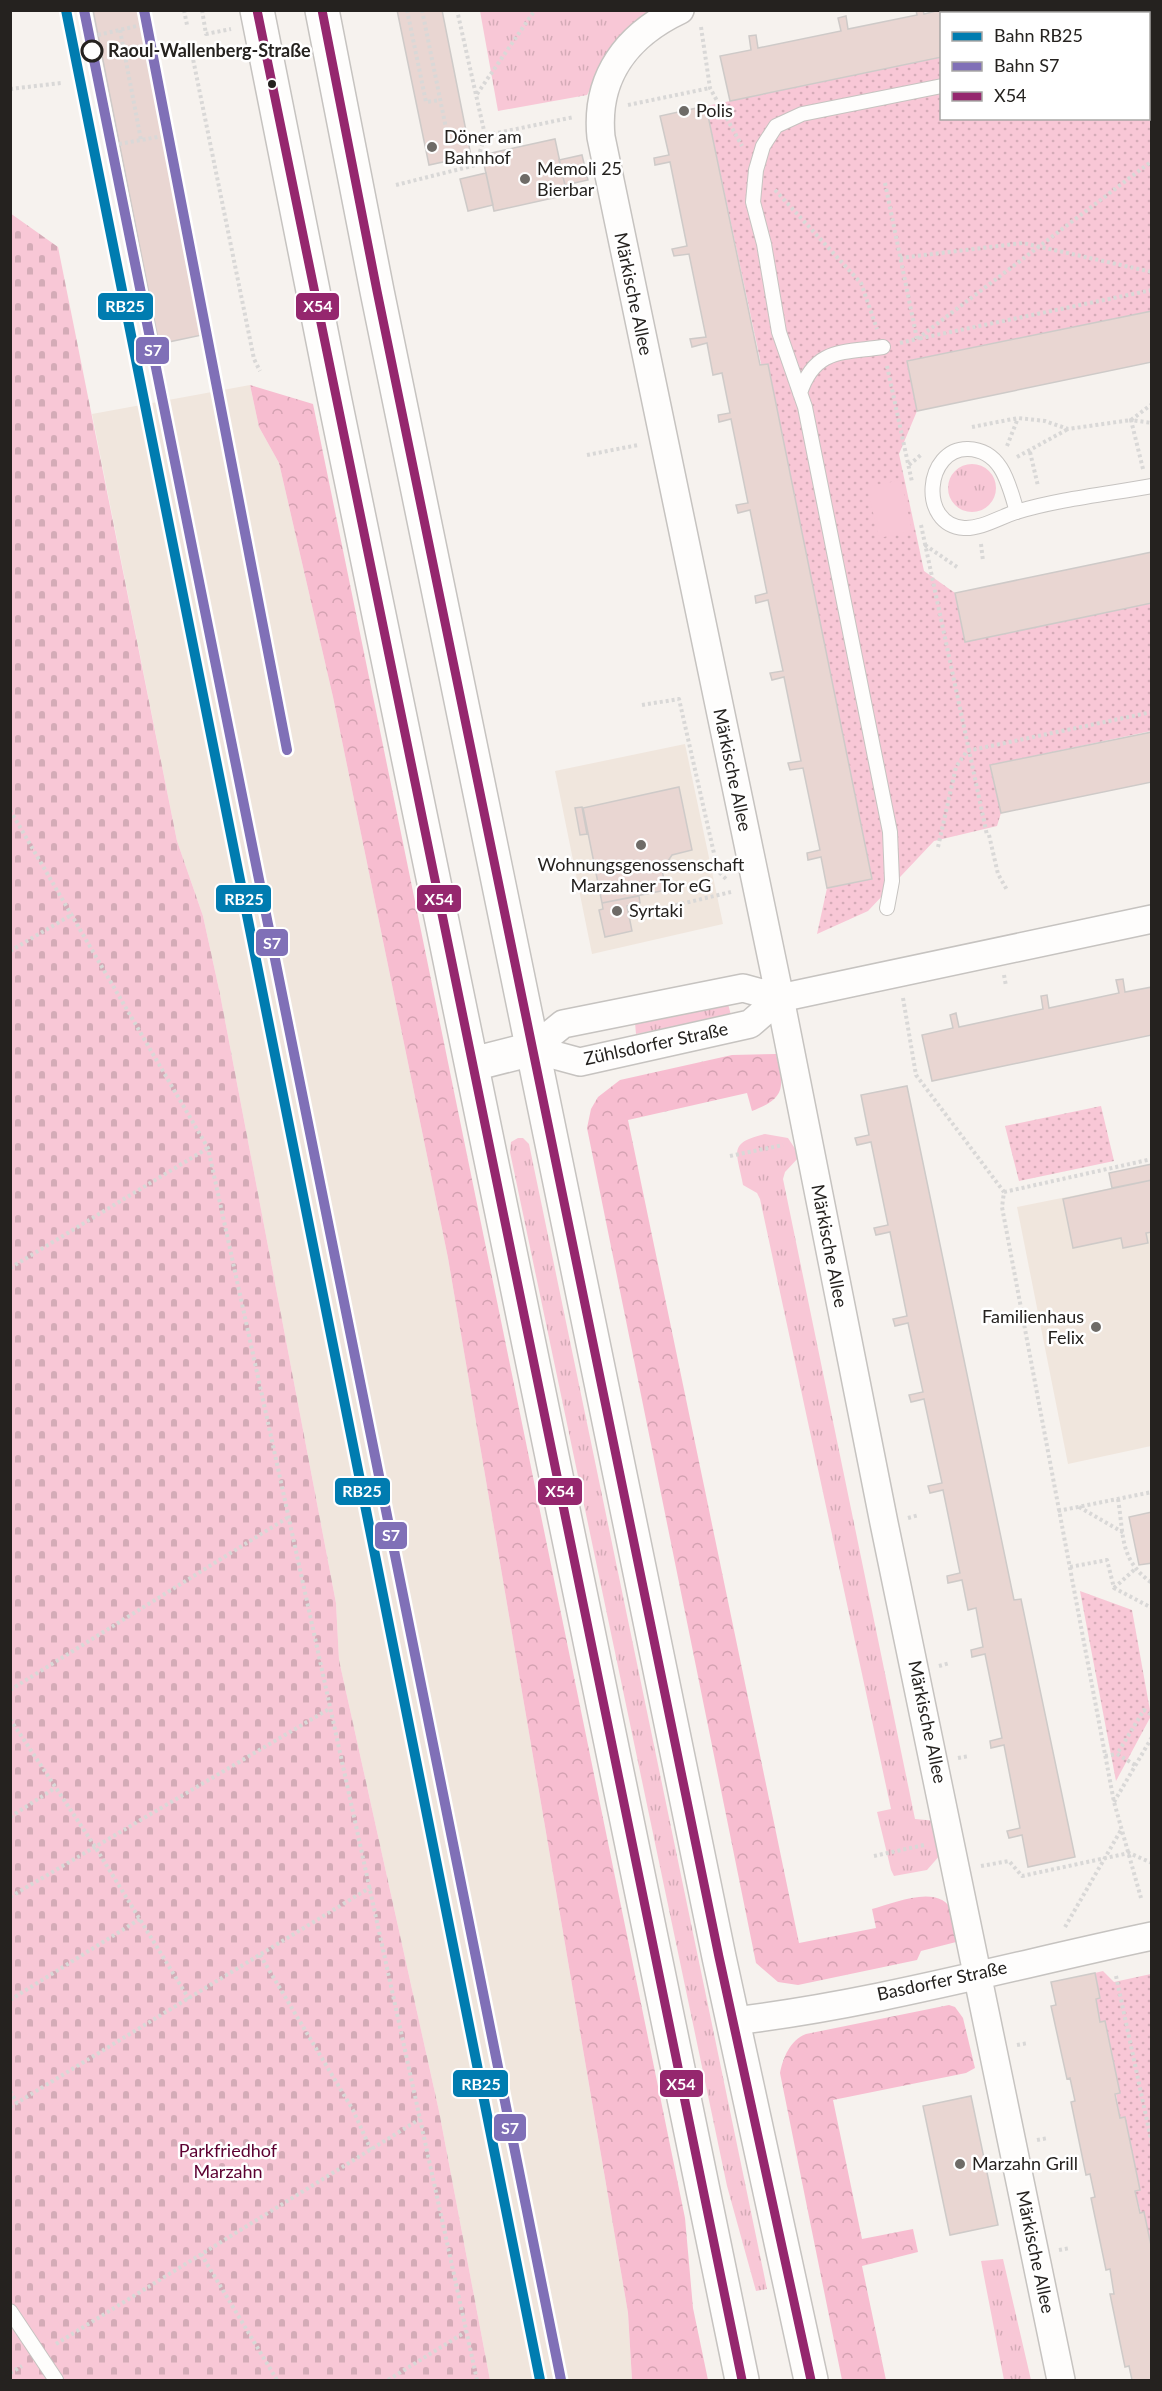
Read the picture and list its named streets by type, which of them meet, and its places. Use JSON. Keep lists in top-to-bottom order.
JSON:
{
  "streets": {
    "street": ["Märkische Allee", "Zühlsdorfer Straße", "Basdorfer Straße"]
  },
  "crossings": [
    ["Märkische Allee", "Zühlsdorfer Straße"],
    ["Märkische Allee", "Basdorfer Straße"]
  ],
  "parks": ["Parkfriedhof Marzahn"],
  "places": [
    "Raoul-Wallenberg-Straße",
    "Polis",
    "Döner am Bahnhof",
    "Memoli 25 Bierbar",
    "Wohnungsgenossenschaft Marzahner Tor eG",
    "Syrtaki",
    "Familienhaus Felix",
    "Marzahn Grill"
  ],
  "lines": ["rail line RB25", "rail line S7", "transit line X54"],
  "legend": ["Bahn RB25", "Bahn S7", "X54"]
}
